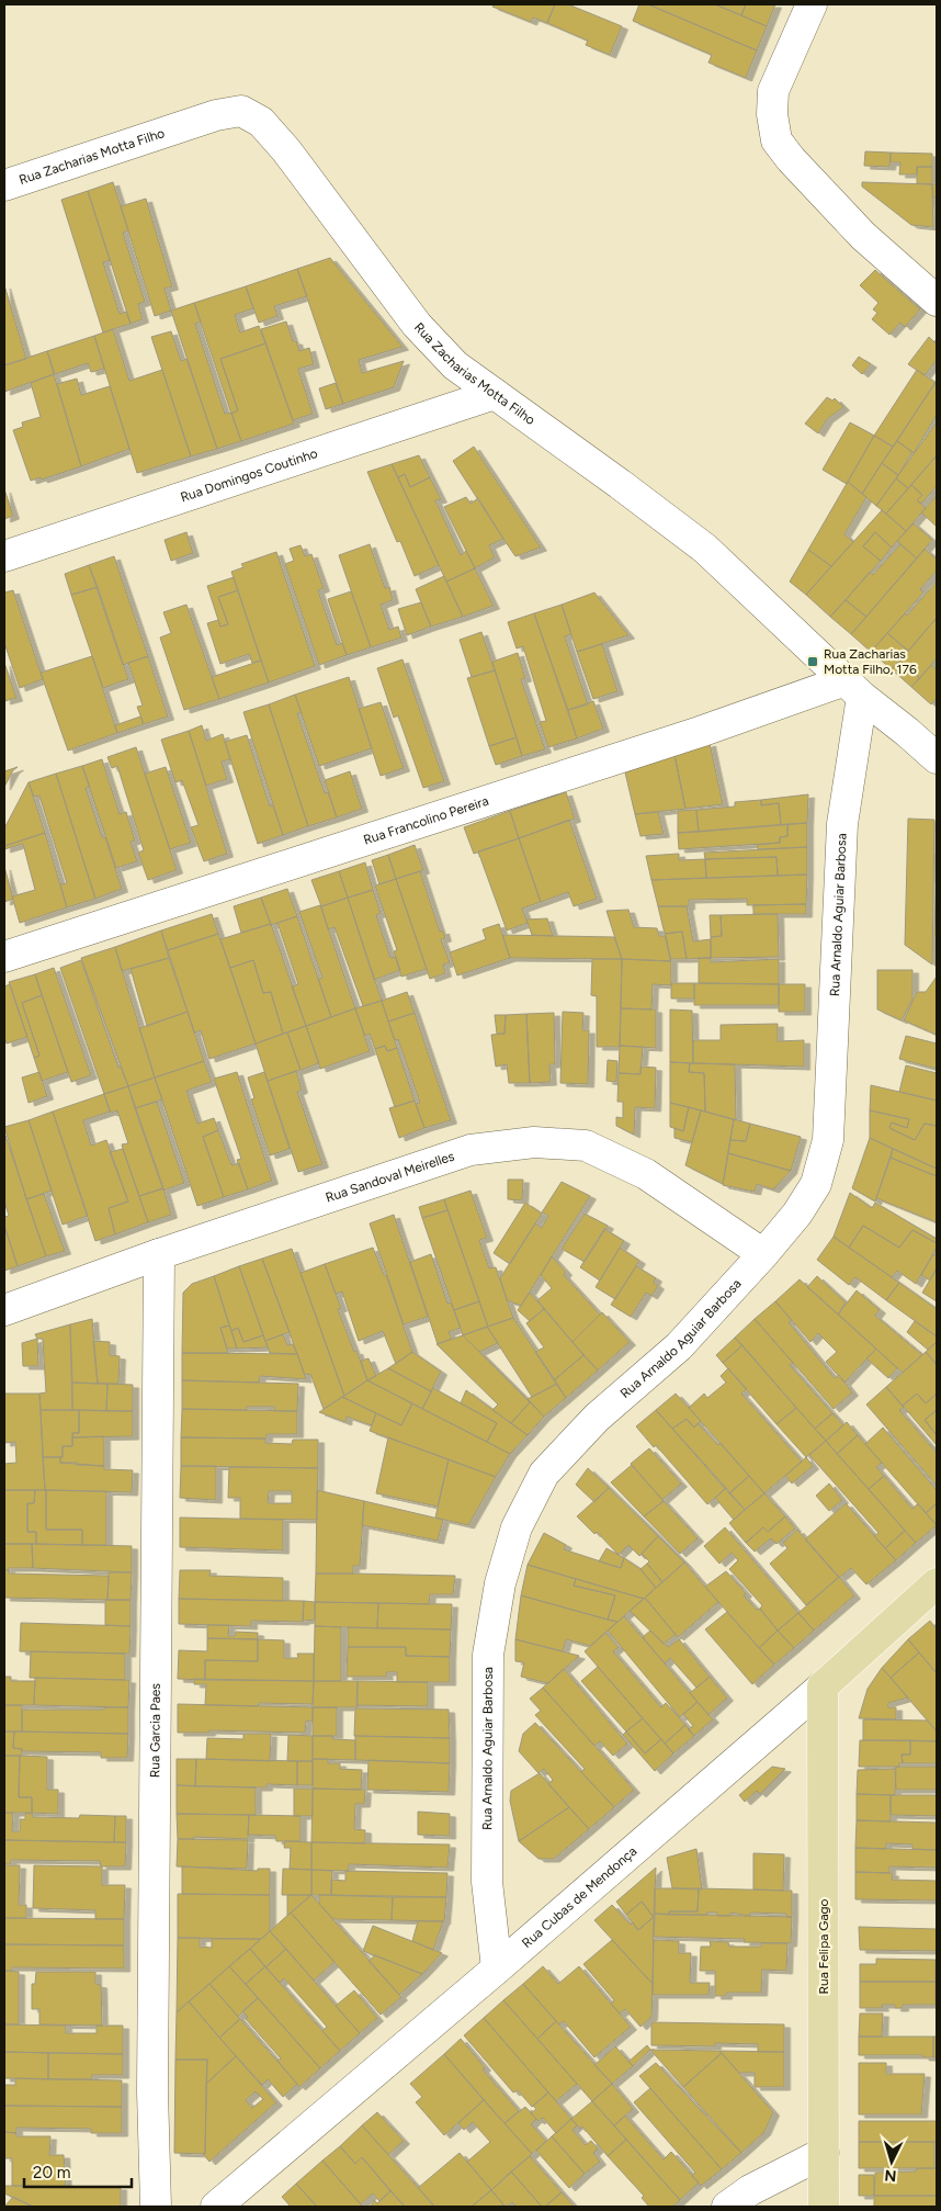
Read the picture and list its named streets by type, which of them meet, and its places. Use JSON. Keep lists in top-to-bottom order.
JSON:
{
  "streets": {
    "main road": ["Rua Cubas de Mendonça", "Rua Felipa Gago"],
    "street": [
      "Rua Zacharias Motta Filho",
      "Rua Domingos Coutinho",
      "Rua Francolino Pereira",
      "Rua Arnaldo Aguiar Barbosa",
      "Rua Sandoval Meirelles",
      "Rua Garcia Paes"
    ]
  },
  "crossings": [
    ["Rua Zacharias Motta Filho", "Rua Domingos Coutinho"],
    ["Rua Zacharias Motta Filho", "Rua Francolino Pereira"],
    ["Rua Zacharias Motta Filho", "Rua Arnaldo Aguiar Barbosa"],
    ["Rua Francolino Pereira", "Rua Arnaldo Aguiar Barbosa"],
    ["Rua Arnaldo Aguiar Barbosa", "Rua Sandoval Meirelles"],
    ["Rua Arnaldo Aguiar Barbosa", "Rua Cubas de Mendonça"],
    ["Rua Sandoval Meirelles", "Rua Garcia Paes"],
    ["Rua Cubas de Mendonça", "Rua Felipa Gago"]
  ],
  "places": {
    "transit": ["Rua Zacharias Motta Filho, 176"]
  },
  "scale_bar": "20 m",
  "north": "bottom"
}
